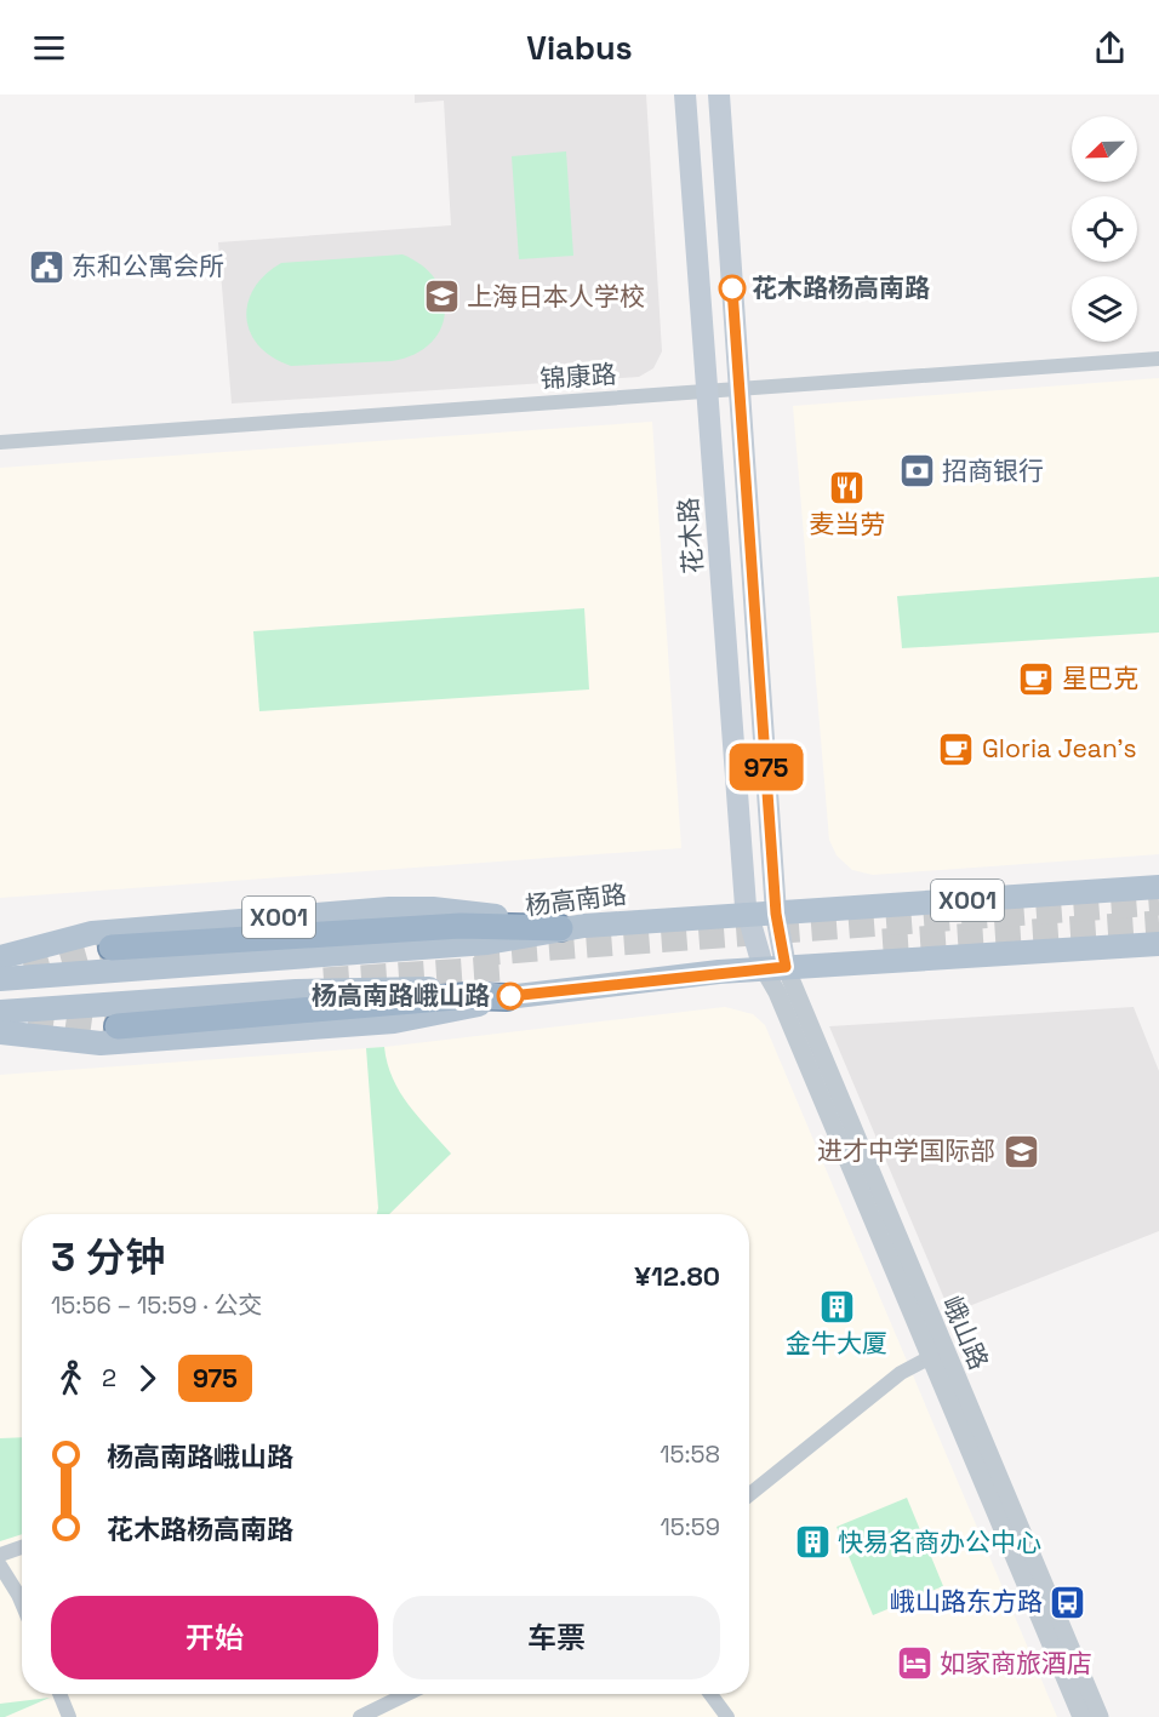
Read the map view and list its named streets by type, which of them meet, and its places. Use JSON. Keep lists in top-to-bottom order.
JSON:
{
  "streets": {
    "main road": ["花木路", "杨高南路", "X001"],
    "street": ["锦康路", "峨山路"]
  },
  "crossings": [
    ["锦康路", "花木路"],
    ["花木路", "杨高南路"],
    ["花木路", "X001"],
    ["花木路", "峨山路"],
    ["杨高南路", "X001"],
    ["X001", "峨山路"]
  ],
  "places": {
    "public building": ["东和公寓会所"],
    "other": ["花木路杨高南路", "杨高南路峨山路"],
    "school or university": ["上海日本人学校", "进才中学国际部"],
    "bank": ["招商银行"],
    "restaurant": ["麦当劳"],
    "cafe": ["星巴克", "Gloria Jean's"],
    "building": ["金牛大厦", "快易名商办公中心"],
    "bus stop": ["峨山路东方路"],
    "hotel": ["如家商旅酒店"]
  },
  "lines": ["bus line 975"],
  "north": "bottom left",
  "page": {
    "header": "Viabus",
    "on_map": "975",
    "heading": ["3 分钟", "15:56 – 15:59 · 公交", "¥12.80"],
    "legs": ["2", "975"],
    "list": [
      {
        "name": "杨高南路峨山路",
        "value": "15:58"
      },
      {
        "name": "花木路杨高南路",
        "value": "15:59"
      }
    ],
    "buttons": ["开始", "车票"]
  }
}
